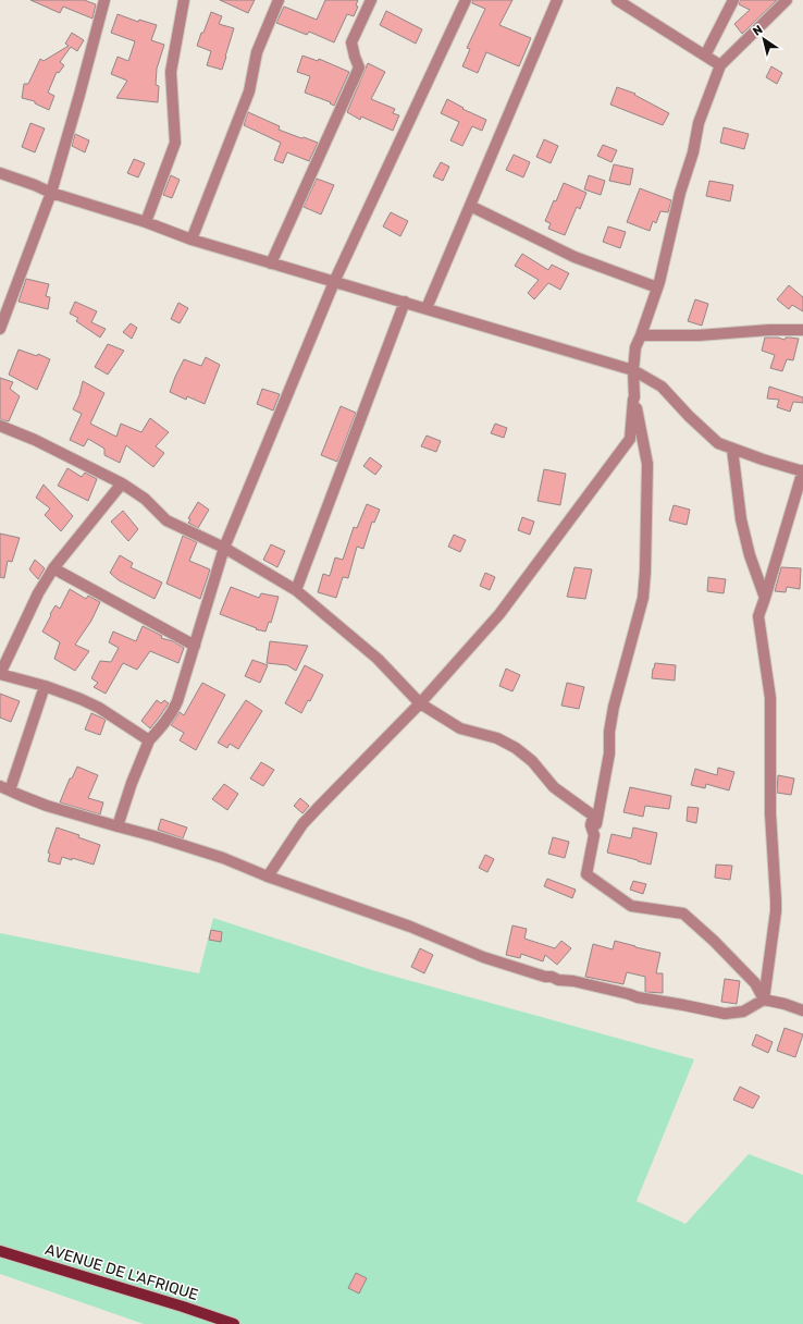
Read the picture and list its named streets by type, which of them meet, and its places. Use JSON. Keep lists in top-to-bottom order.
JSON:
{
  "streets": {
    "main road": ["AVENUE DE L'AFRIQUE"]
  },
  "north": "top left"
}
